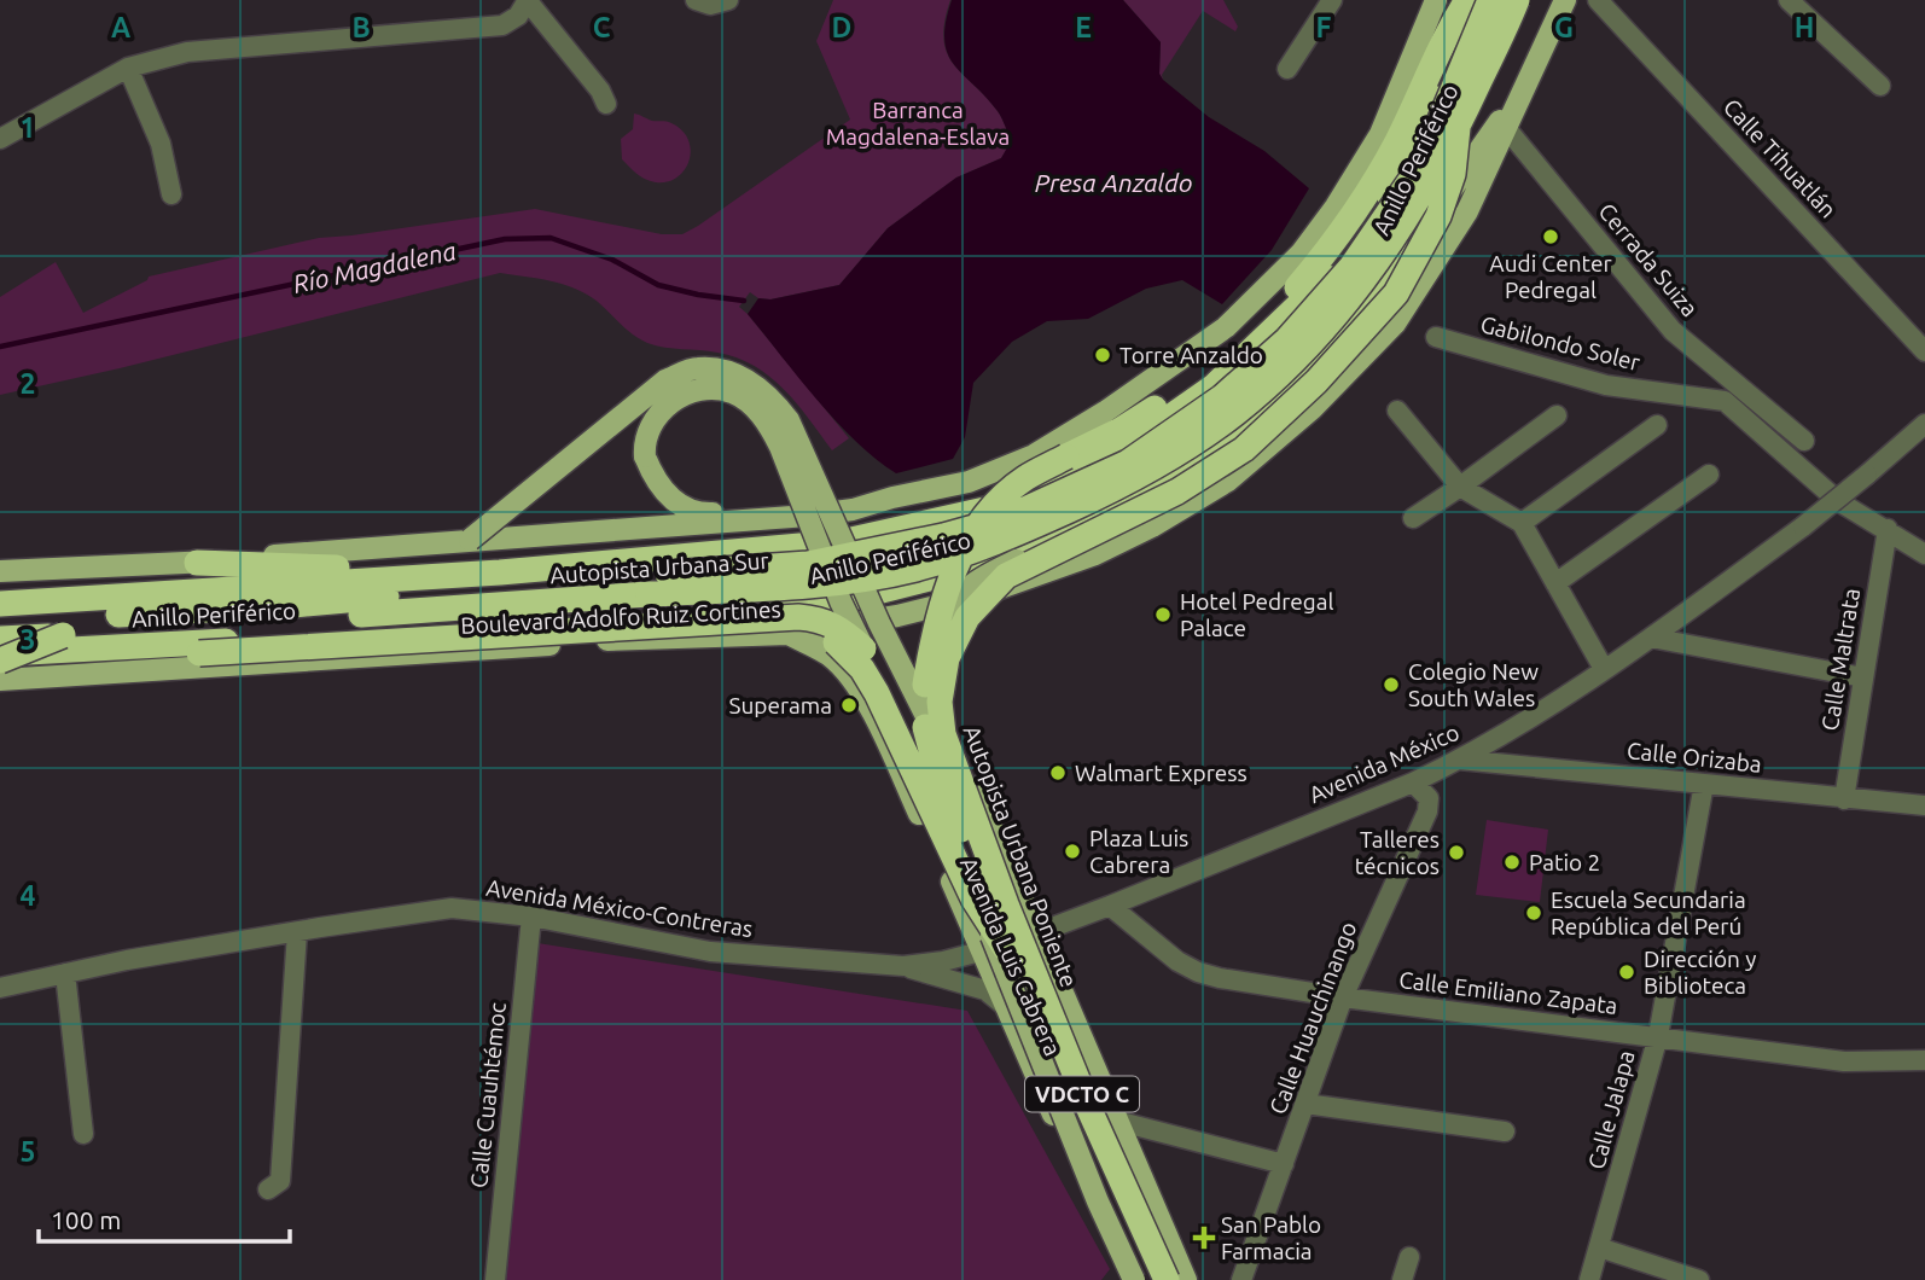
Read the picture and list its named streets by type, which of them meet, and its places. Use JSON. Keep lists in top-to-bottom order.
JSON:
{
  "streets": {
    "highway": [
      "Anillo Periférico",
      "Autopista Urbana Sur",
      "Autopista Urbana Poniente",
      "VDCTO C"
    ],
    "main road": ["Boulevard Adolfo Ruiz Cortines", "Avenida Luis Cabrera"],
    "street": [
      "Calle Tihuatlán",
      "Cerrada Suiza",
      "Gabilondo Soler",
      "Calle Maltrata",
      "Calle Orizaba",
      "Avenida México",
      "Avenida México-Contreras",
      "Calle Emiliano Zapata",
      "Calle Huauchinango",
      "Calle Cuauhtémoc",
      "Calle Jalapa"
    ]
  },
  "crossings": [
    ["Anillo Periférico", "Autopista Urbana Sur"],
    ["Cerrada Suiza", "Boulevard Adolfo Ruiz Cortines"],
    ["Gabilondo Soler", "Calle Maltrata"],
    ["Autopista Urbana Sur", "Autopista Urbana Poniente"],
    ["Boulevard Adolfo Ruiz Cortines", "Avenida Luis Cabrera"],
    ["Calle Maltrata", "Calle Orizaba"],
    ["Calle Orizaba", "Avenida México"],
    ["Calle Orizaba", "Calle Jalapa"],
    ["Avenida México", "Autopista Urbana Poniente"],
    ["Avenida México", "Avenida México-Contreras"],
    ["Avenida México", "Avenida Luis Cabrera"],
    ["Avenida México", "Calle Emiliano Zapata"],
    ["Avenida México", "Calle Huauchinango"],
    ["Autopista Urbana Poniente", "Avenida México-Contreras"],
    ["Autopista Urbana Poniente", "Avenida Luis Cabrera"],
    ["Avenida México-Contreras", "Avenida Luis Cabrera"],
    ["Avenida México-Contreras", "Calle Cuauhtémoc"],
    ["Calle Emiliano Zapata", "Calle Huauchinango"],
    ["Calle Emiliano Zapata", "Calle Jalapa"]
  ],
  "water": ["Presa Anzaldo", "Río Magdalena"],
  "parks": ["Barranca Magdalena-Eslava"],
  "places": {
    "other": [
      "Audi Center Pedregal",
      "Torre Anzaldo",
      "Hotel Pedregal Palace",
      "Colegio New South Wales",
      "Superama",
      "Walmart Express",
      "Plaza Luis Cabrera",
      "Talleres técnicos",
      "Patio 2",
      "Escuela Secundaria República del Perú",
      "Dirección y Biblioteca"
    ],
    "health": ["San Pablo Farmacia"]
  },
  "scale_bar": "100 m",
  "grid": {
    "columns": [
      "A",
      "B",
      "C",
      "D",
      "E",
      "F",
      "G",
      "H"
    ],
    "rows": [
      "1",
      "2",
      "3",
      "4",
      "5"
    ]
  }
}
